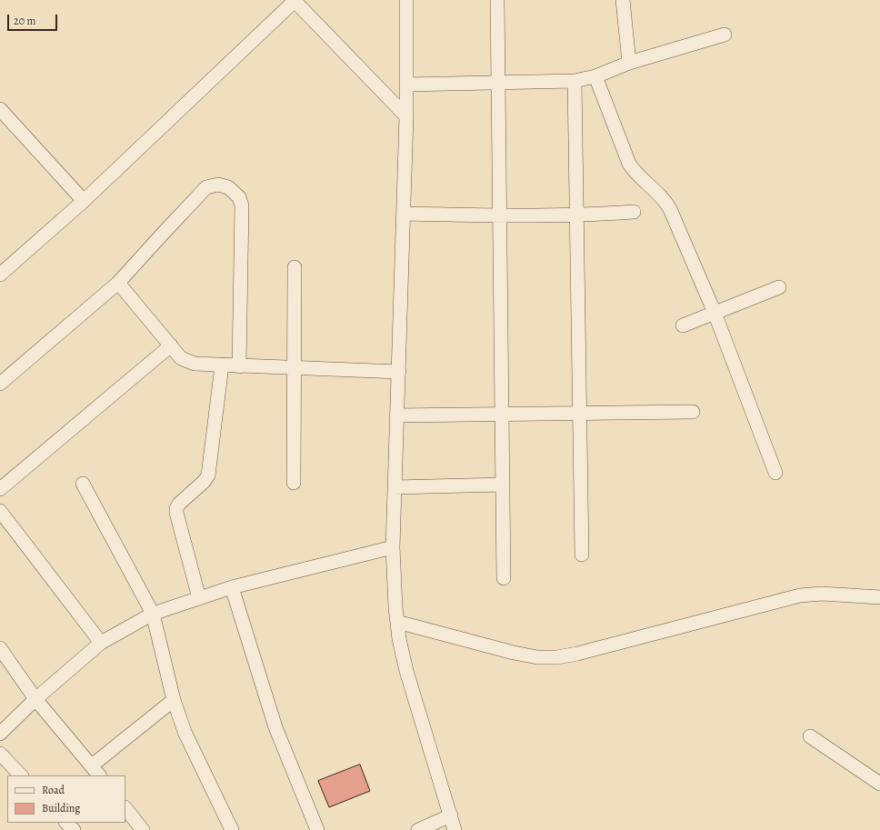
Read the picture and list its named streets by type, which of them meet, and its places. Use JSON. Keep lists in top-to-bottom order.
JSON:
{
  "legend": ["Road", "Building"],
  "scale_bar": "20 m"
}
